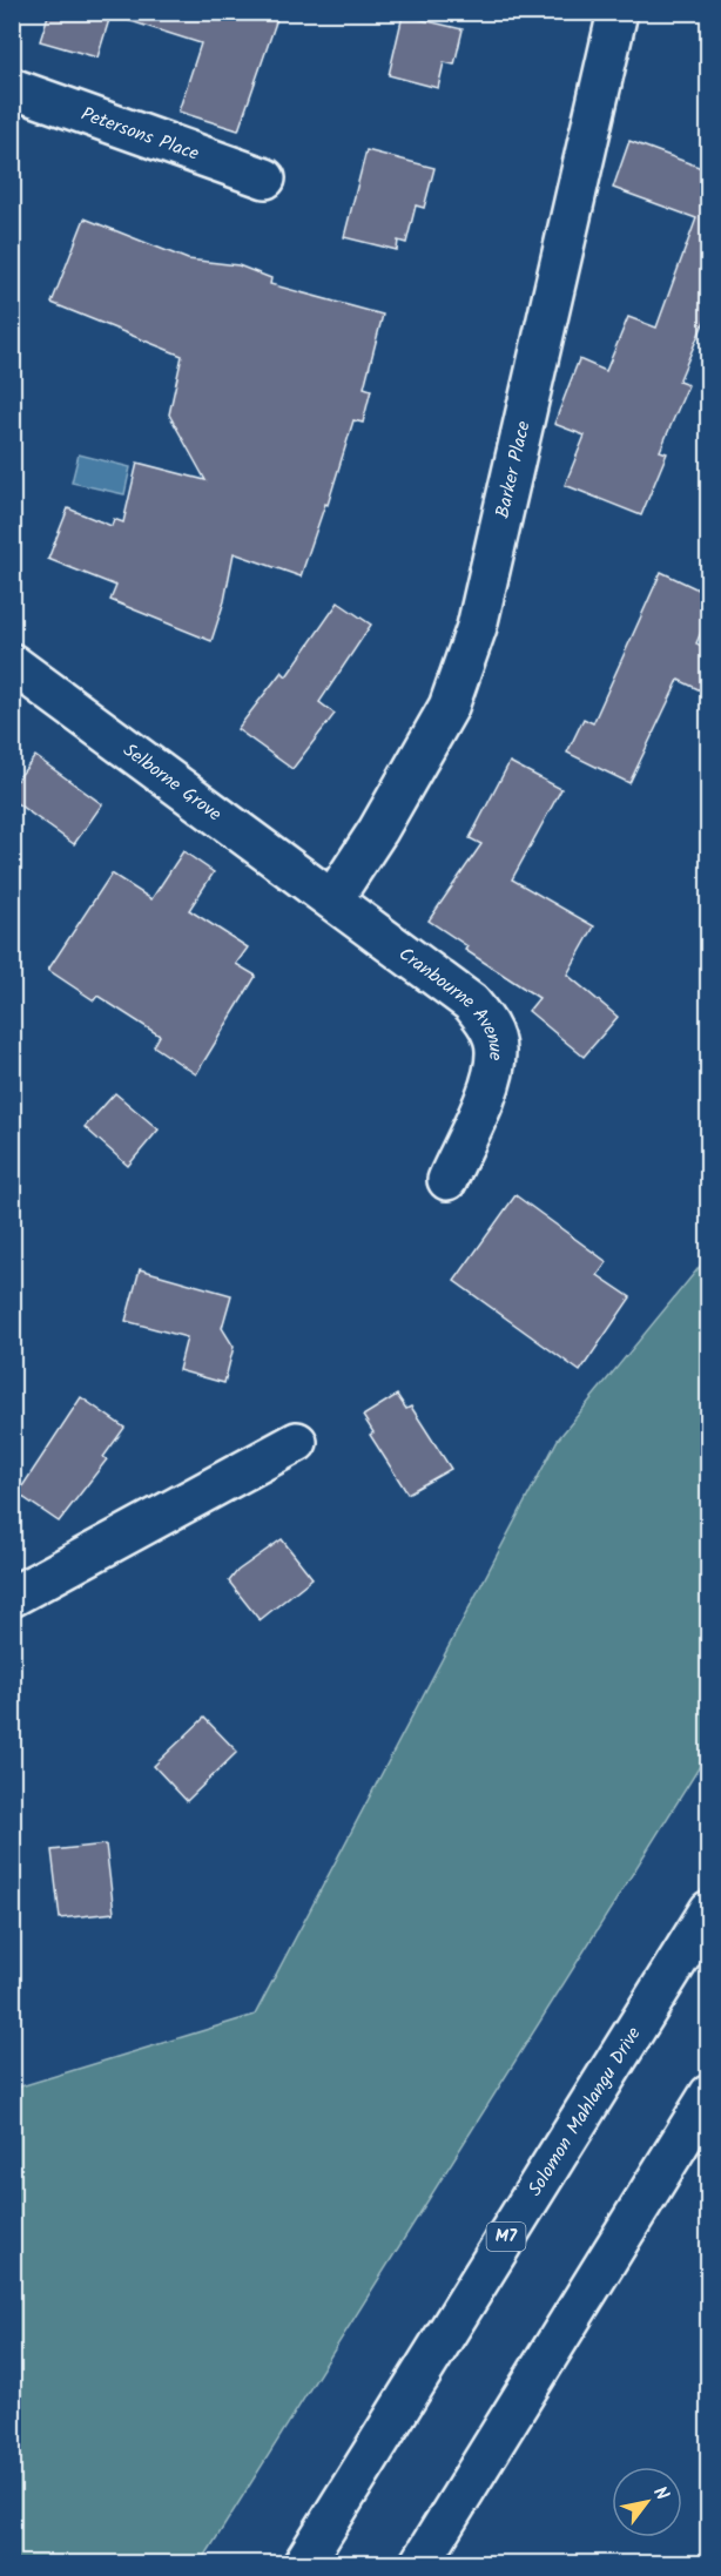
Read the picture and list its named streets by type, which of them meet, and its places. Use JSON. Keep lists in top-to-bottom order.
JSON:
{
  "streets": {
    "main road": [
      "Petersons Place",
      "Barker Place",
      "Selborne Grove",
      "Cranbourne Avenue",
      "Solomon Mahlangu Drive",
      "M7"
    ]
  },
  "crossings": [
    ["Barker Place", "Selborne Grove"],
    ["Barker Place", "Cranbourne Avenue"],
    ["Selborne Grove", "Cranbourne Avenue"]
  ],
  "north": "top right"
}
